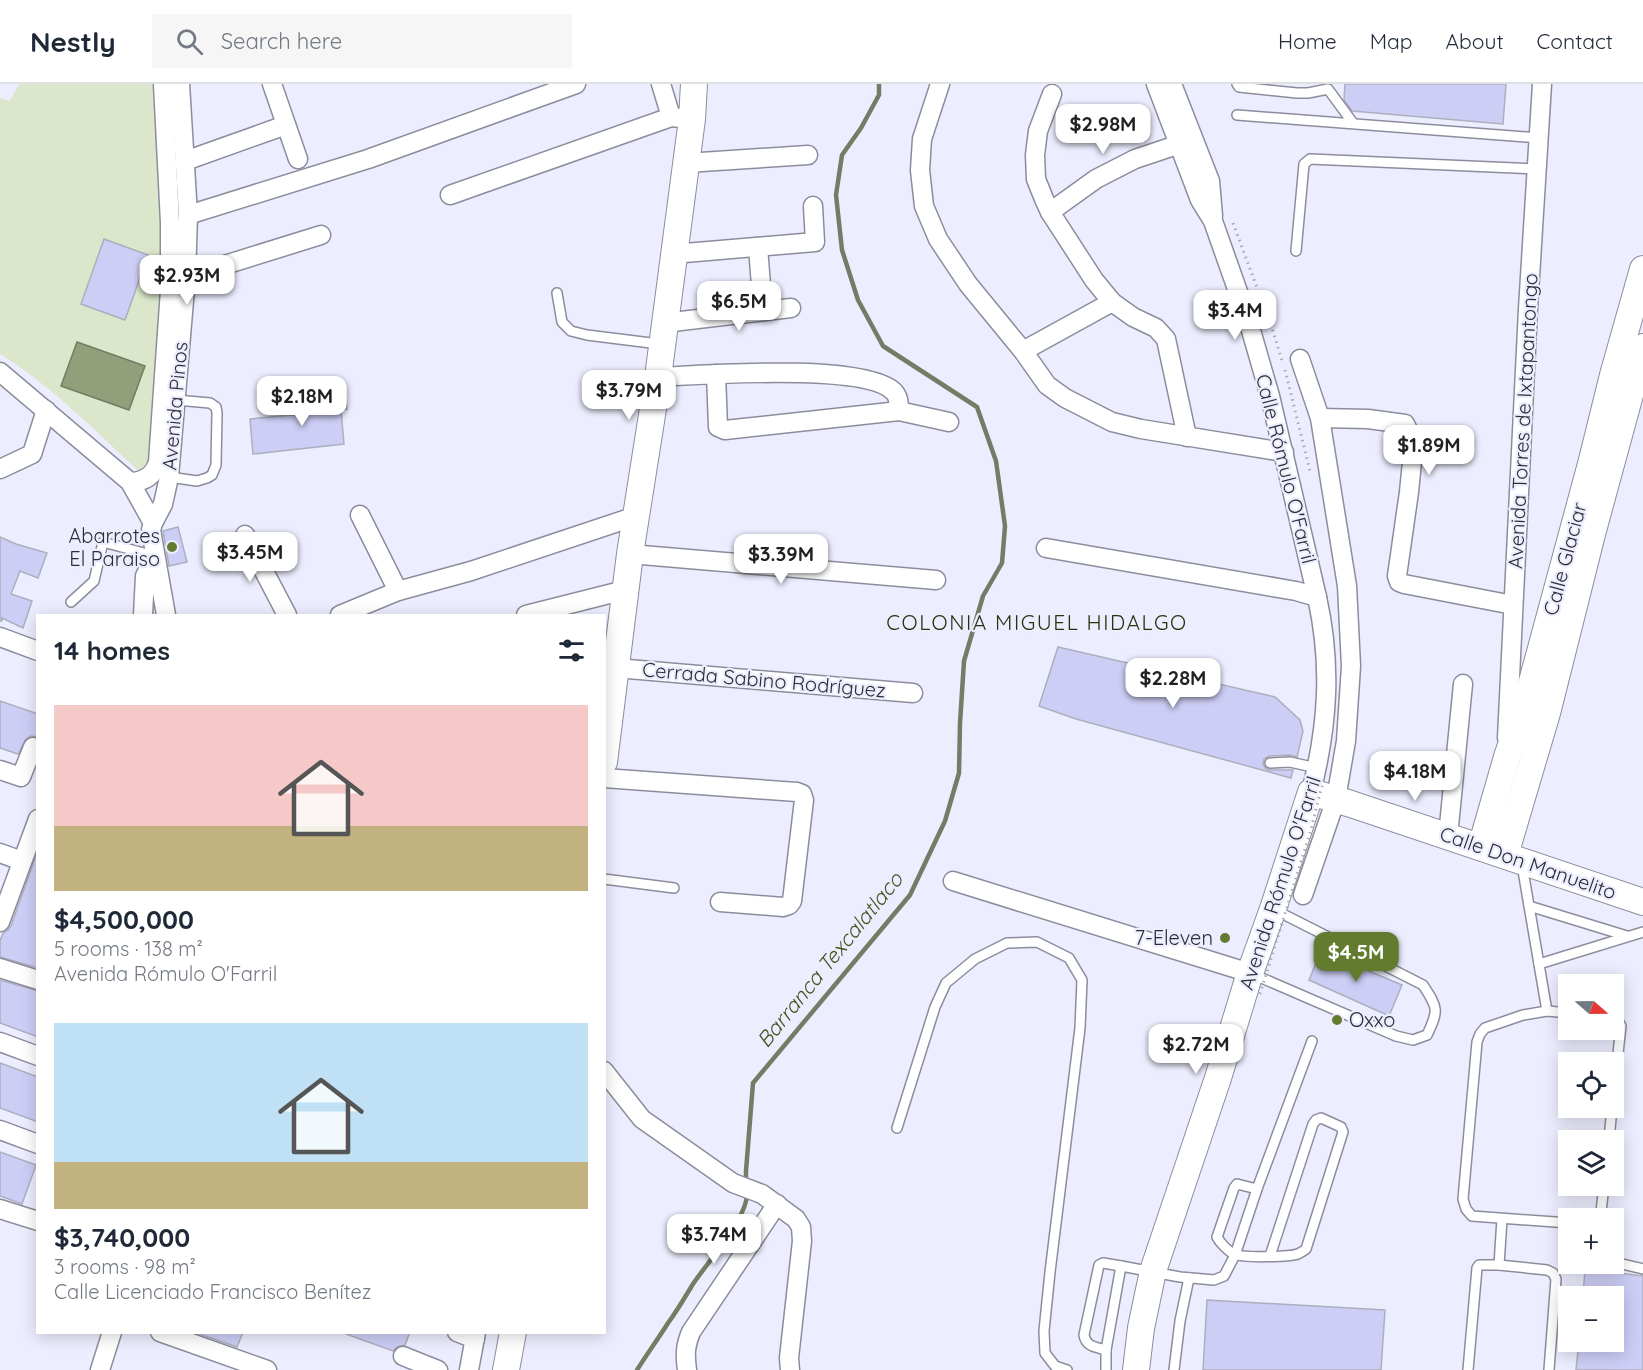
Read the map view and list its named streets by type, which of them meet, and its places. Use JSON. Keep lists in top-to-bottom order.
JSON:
{
  "streets": {
    "street": [
      "Avenida Pinos",
      "Avenida Torres de Ixtapantongo",
      "Calle Rómulo O'Farril",
      "Calle Glaciar",
      "Cerrada Sabino Rodríguez",
      "Calle Don Manuelito",
      "Avenida Rómulo O'Farril"
    ]
  },
  "crossings": [
    ["Avenida Torres de Ixtapantongo", "Calle Glaciar"],
    ["Calle Rómulo O'Farril", "Avenida Rómulo O'Farril"],
    ["Calle Glaciar", "Calle Don Manuelito"],
    ["Calle Don Manuelito", "Avenida Rómulo O'Farril"]
  ],
  "districts": ["COLONIA MIGUEL HIDALGO"],
  "water": ["Barranca Texcalatlaco"],
  "places": ["Abarrotes El Paraiso", "7-Eleven", "Oxxo"],
  "north": "right",
  "page": {
    "header": "Nestly",
    "search": "Search here",
    "nav": [
      "Home",
      "Map",
      "About",
      "Contact"
    ],
    "price": [
      "$2.98M",
      "$2.93M",
      "$6.5M",
      "$3.4M",
      "$3.79M",
      "$2.18M",
      "$1.89M",
      "$3.45M",
      "$3.39M",
      "$2.28M",
      "$4.18M",
      "$4.5M",
      "$2.72M",
      "$3.74M"
    ],
    "heading": "14 homes",
    "list": [
      {
        "name": "$4,500,000",
        "note": "5 rooms · 138 m² · Avenida Rómulo O'Farril"
      },
      {
        "name": "$3,740,000",
        "note": "3 rooms · 98 m² · Calle Licenciado Francisco Benítez"
      }
    ],
    "map_buttons": ["+", "−"]
  }
}
